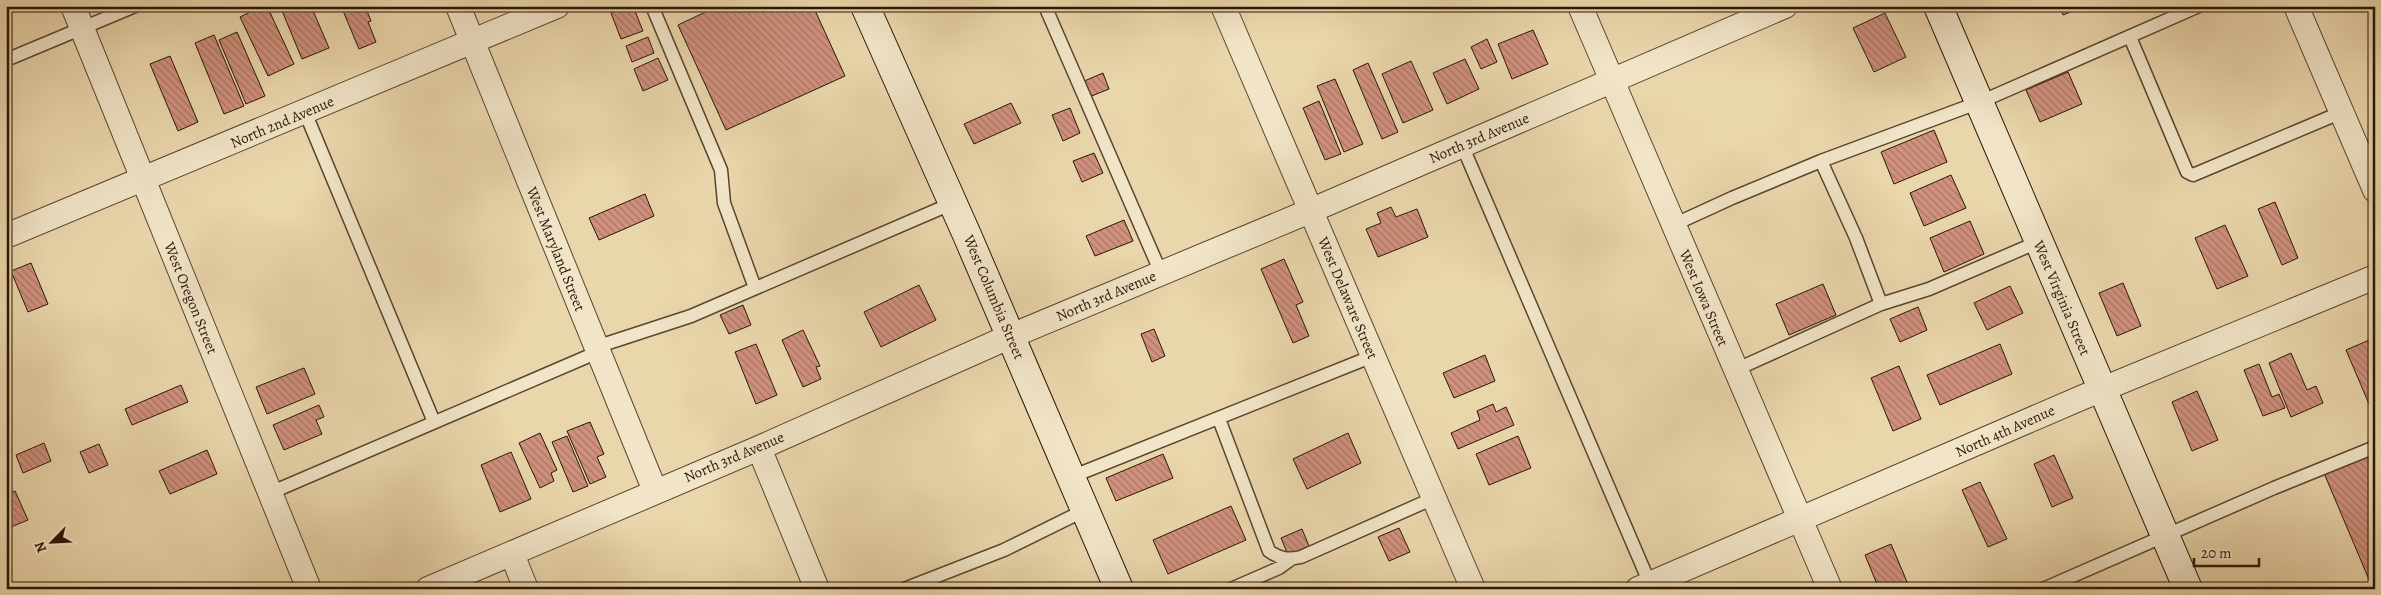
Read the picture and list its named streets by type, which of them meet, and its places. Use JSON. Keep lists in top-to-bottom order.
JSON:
{
  "streets": {
    "main road": ["West Columbia Street", "West Virginia Street"],
    "street": [
      "North 2nd Avenue",
      "North 3rd Avenue",
      "West Maryland Street",
      "West Oregon Street",
      "West Delaware Street",
      "West Iowa Street",
      "North 4th Avenue"
    ]
  },
  "crossings": [
    ["North 2nd Avenue", "West Maryland Street"],
    ["North 2nd Avenue", "West Oregon Street"],
    ["North 3rd Avenue", "West Maryland Street"],
    ["North 3rd Avenue", "West Columbia Street"],
    ["North 3rd Avenue", "West Delaware Street"],
    ["North 3rd Avenue", "West Iowa Street"],
    ["West Iowa Street", "North 4th Avenue"],
    ["West Virginia Street", "North 4th Avenue"]
  ],
  "scale_bar": "20 m",
  "north": "bottom left"
}
